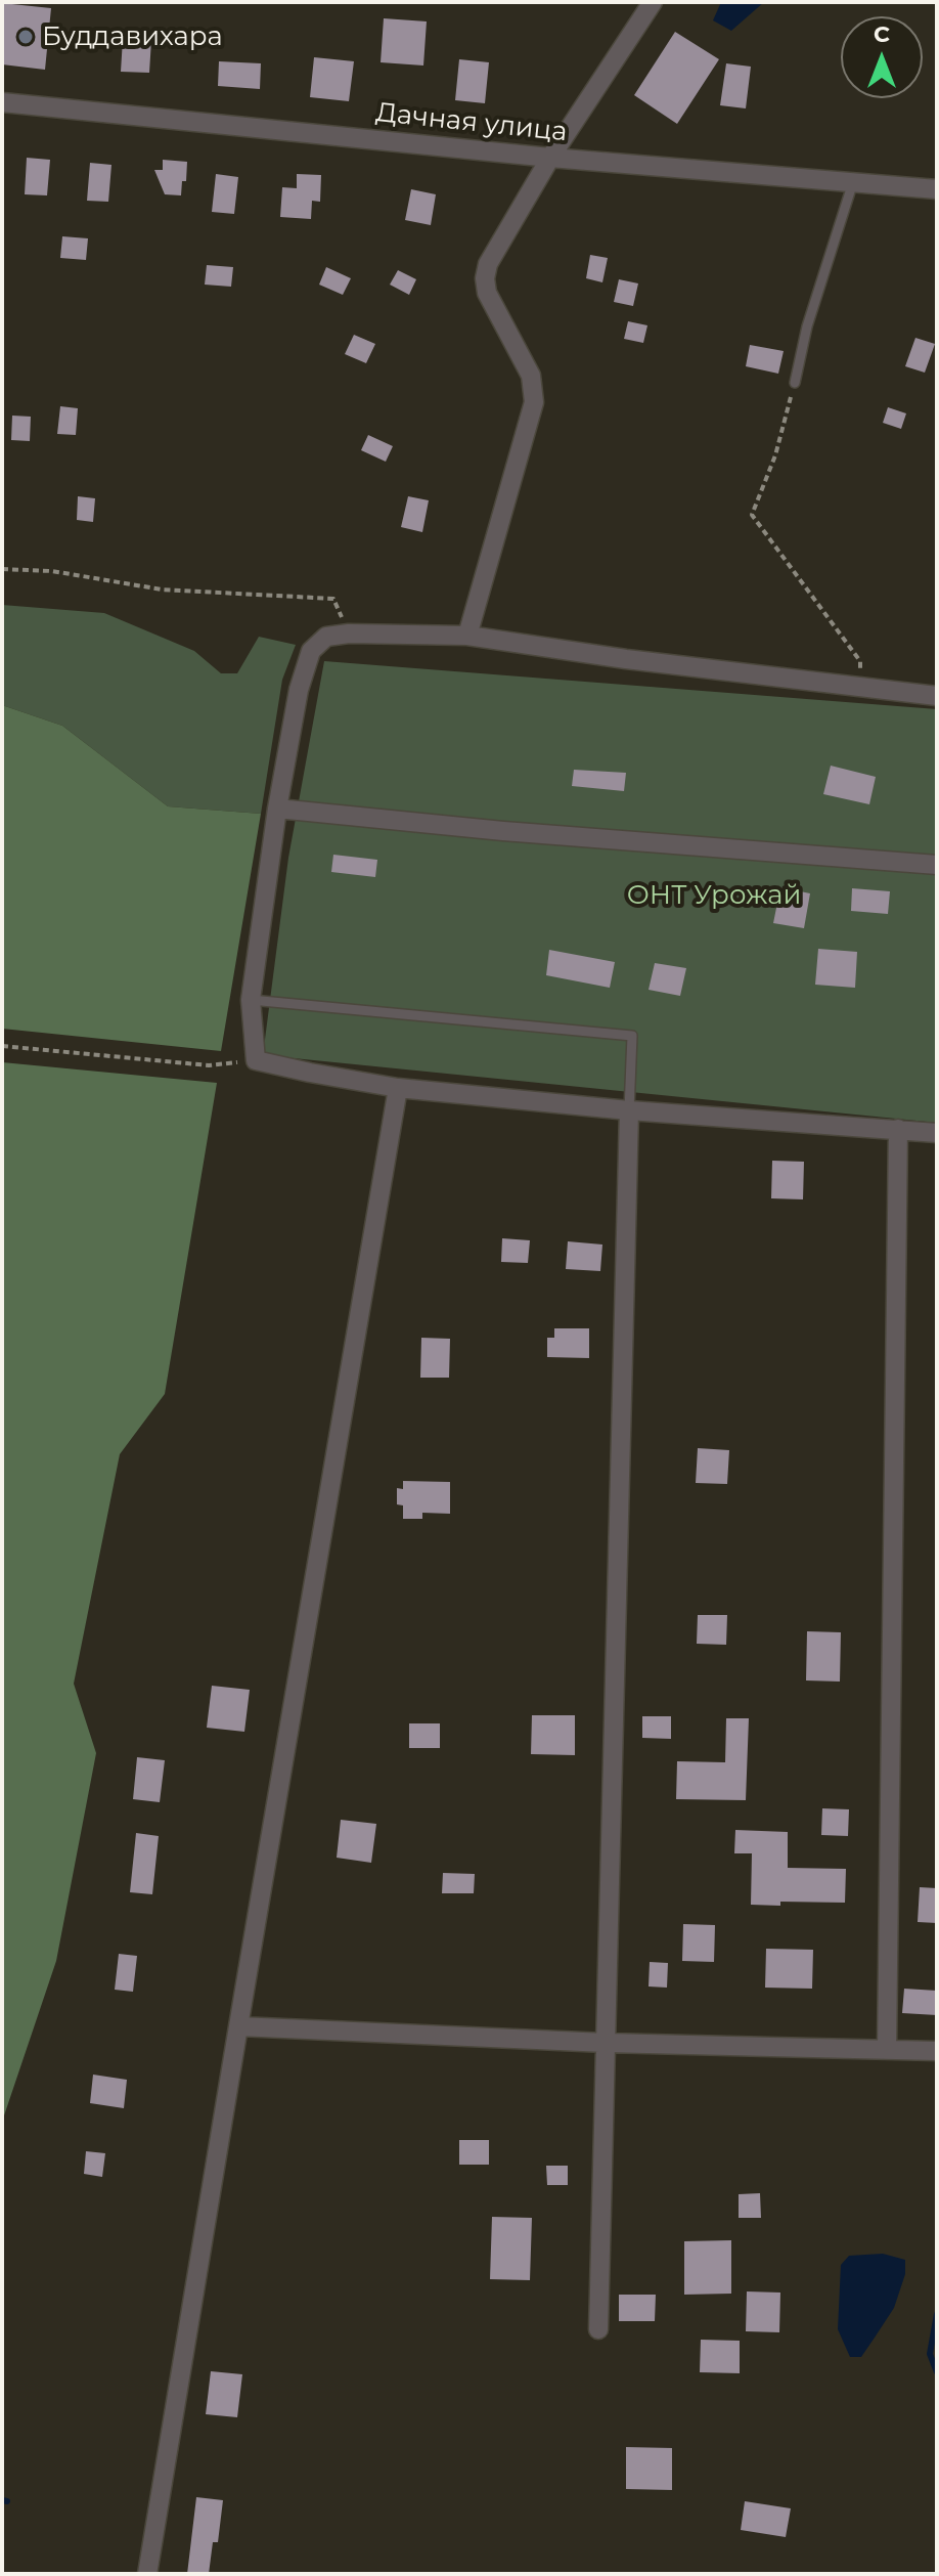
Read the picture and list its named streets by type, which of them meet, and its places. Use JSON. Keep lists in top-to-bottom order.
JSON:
{
  "streets": {
    "street": ["Дачная улица"]
  },
  "parks": ["ОНТ Урожай"],
  "places": ["Буддавихара"],
  "north": "top"
}
